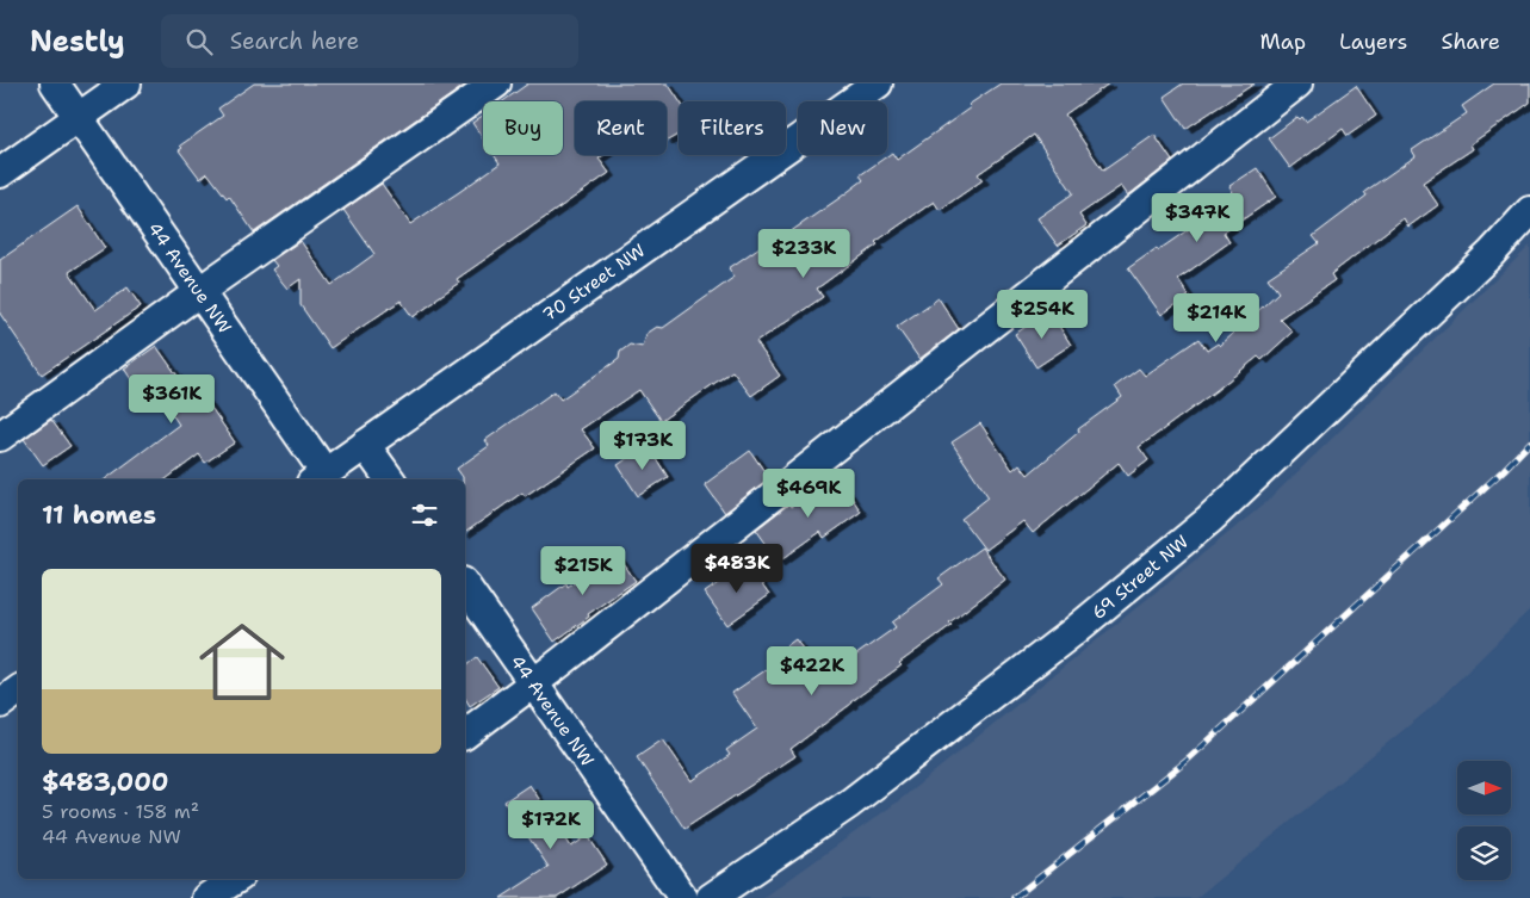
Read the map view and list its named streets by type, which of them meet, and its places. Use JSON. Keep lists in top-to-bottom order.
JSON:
{
  "streets": {
    "street": ["44 Avenue NW", "70 Street NW", "69 Street NW"]
  },
  "crossings": [
    ["44 Avenue NW", "70 Street NW"]
  ],
  "north": "right",
  "page": {
    "header": "Nestly",
    "search": "Search here",
    "nav": ["Map", "Layers", "Share"],
    "chip": [
      "Buy",
      "Rent",
      "Filters",
      "New"
    ],
    "price": [
      "$347K",
      "$233K",
      "$254K",
      "$214K",
      "$361K",
      "$173K",
      "$469K",
      "$483K",
      "$215K",
      "$422K",
      "$172K"
    ],
    "heading": "11 homes",
    "list": [
      {
        "name": "$483,000",
        "note": "5 rooms · 158 m² · 44 Avenue NW"
      }
    ]
  }
}
